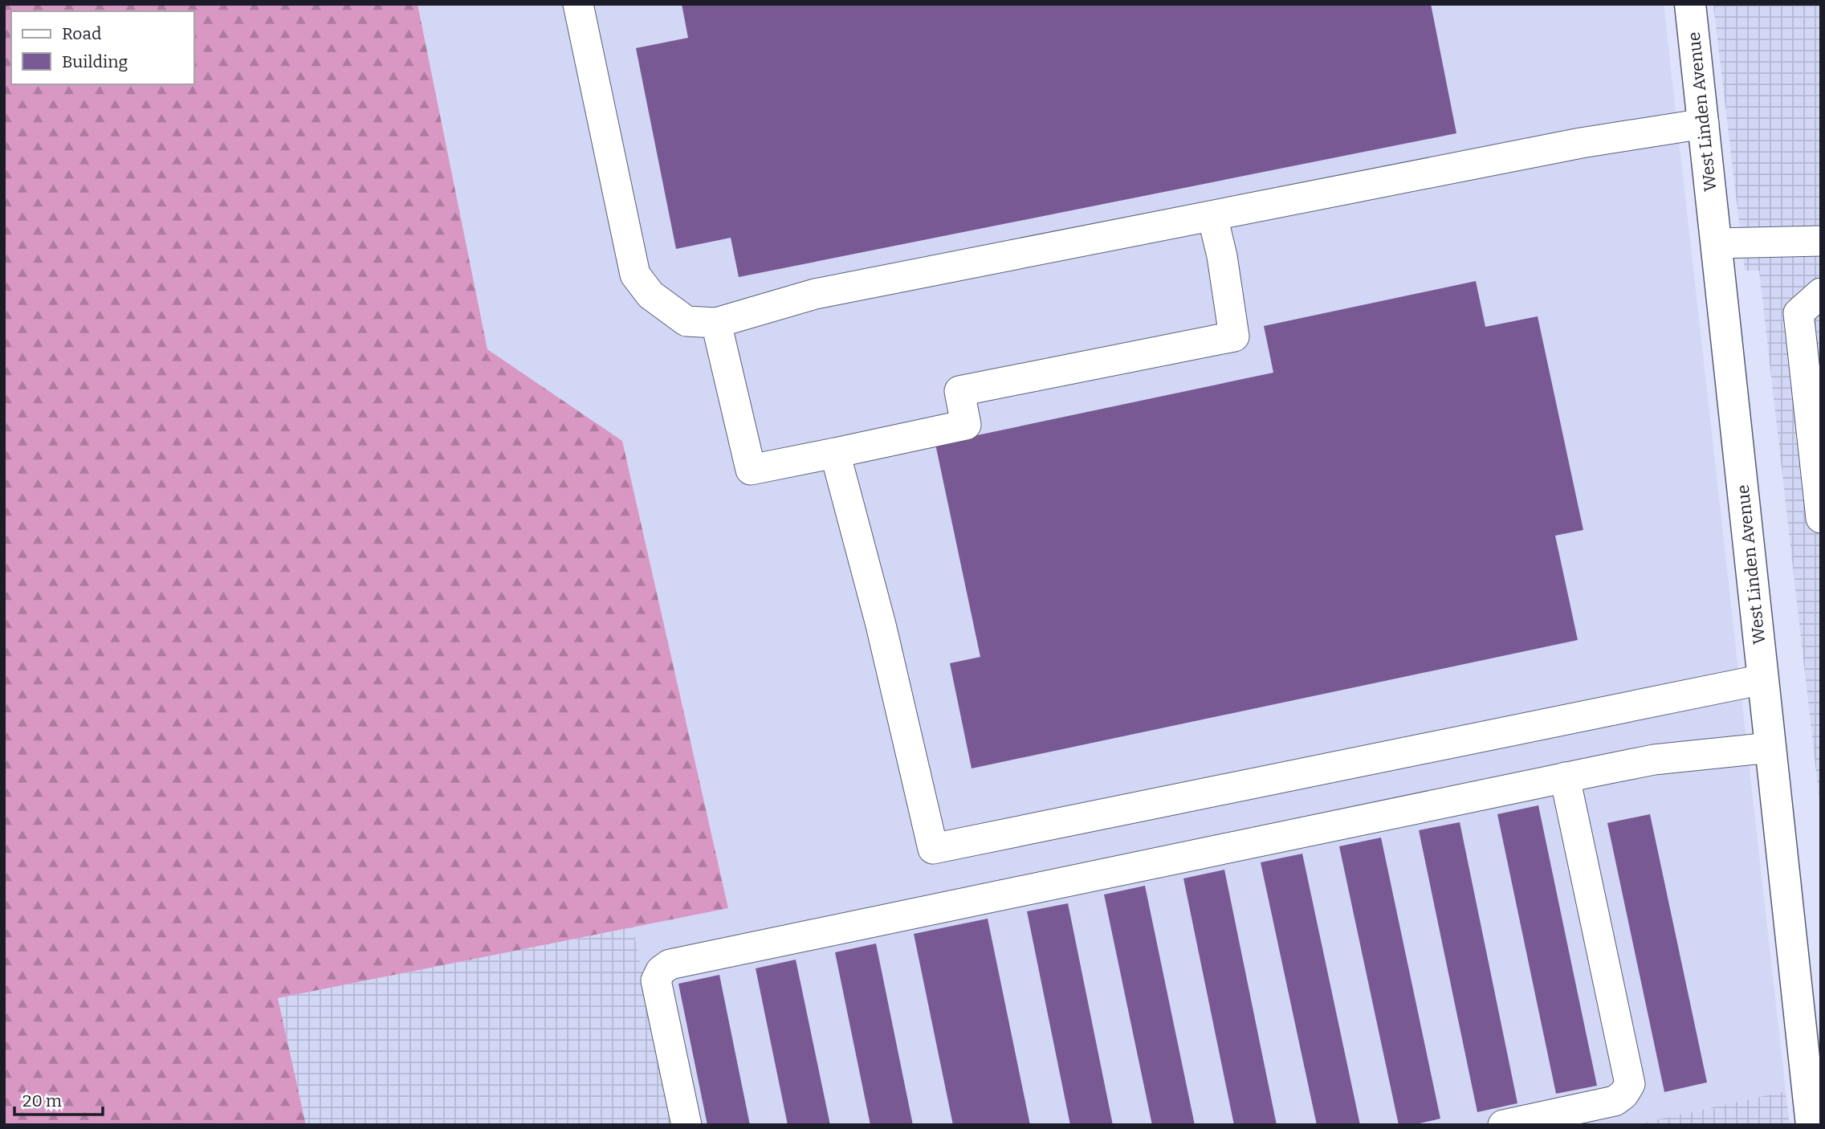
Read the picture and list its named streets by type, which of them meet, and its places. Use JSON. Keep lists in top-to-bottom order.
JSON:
{
  "streets": {
    "main road": ["West Linden Avenue"]
  },
  "legend": ["Road", "Building"],
  "scale_bar": "20 m"
}
